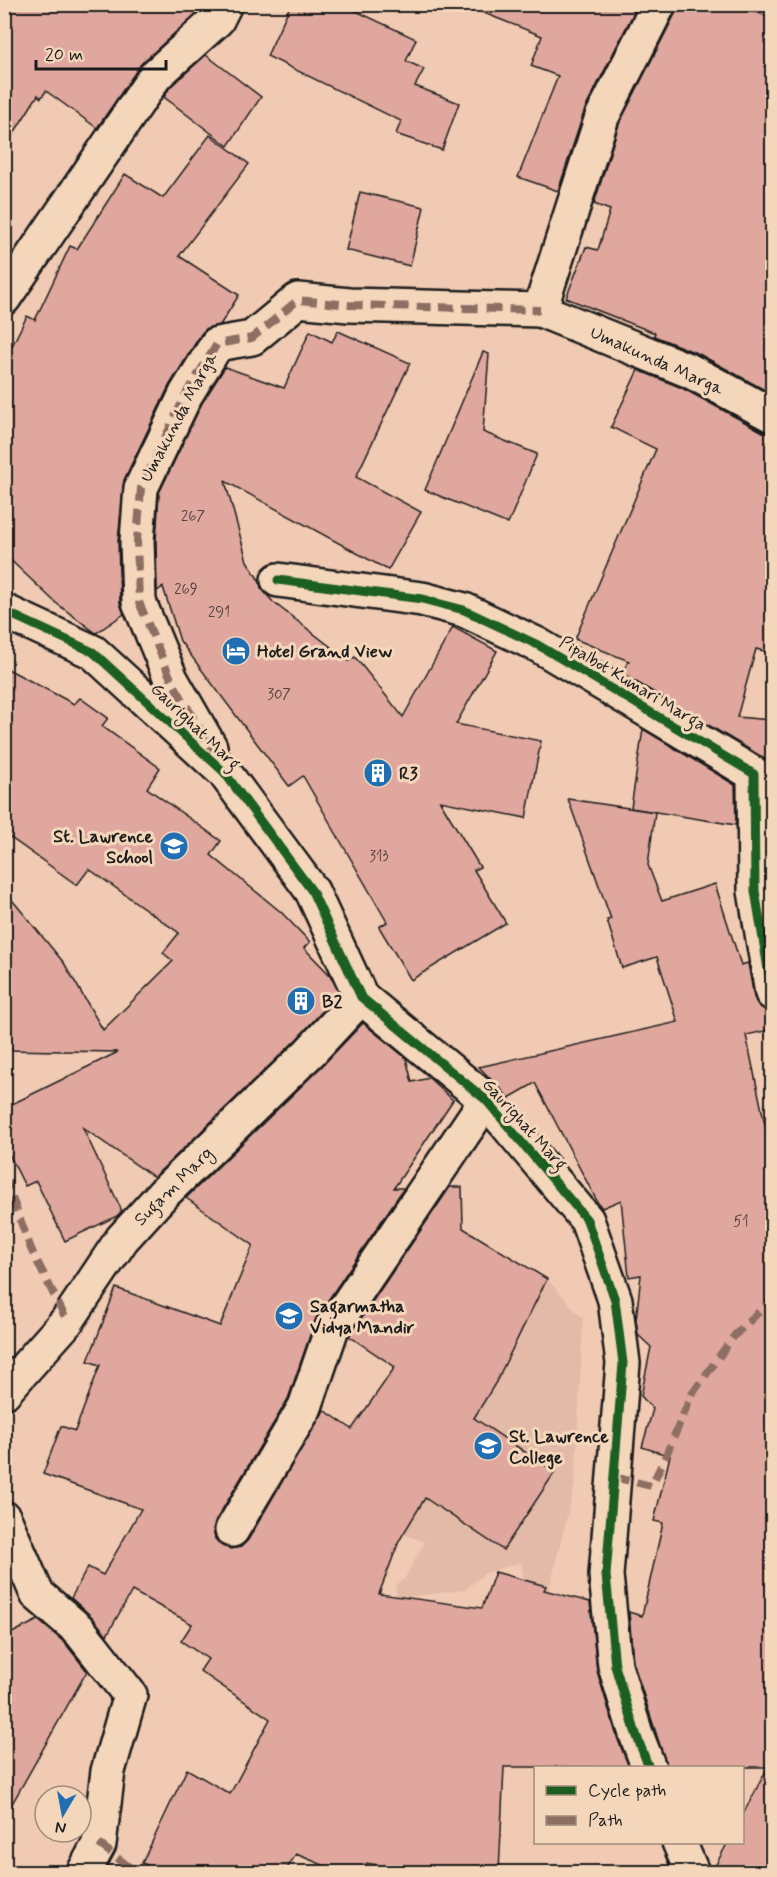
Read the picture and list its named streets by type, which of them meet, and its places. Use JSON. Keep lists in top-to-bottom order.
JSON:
{
  "streets": {
    "street": [
      "Umakunda Marga",
      "Pipalbot Kumari Marga",
      "Gaurighat Marg",
      "Sugam Marg"
    ]
  },
  "crossings": [
    ["Umakunda Marga", "Gaurighat Marg"],
    ["Gaurighat Marg", "Sugam Marg"]
  ],
  "places": {
    "hotel": ["Hotel Grand View"],
    "building": ["R3", "B2"],
    "school or university": ["St. Lawrence School", "Sagarmatha Vidya Mandir", "St. Lawrence College"]
  },
  "house_numbers": [
    "267",
    "269",
    "291",
    "307",
    "313",
    "51"
  ],
  "legend": ["Cycle path", "Path"],
  "scale_bar": "20 m",
  "north": "bottom"
}
